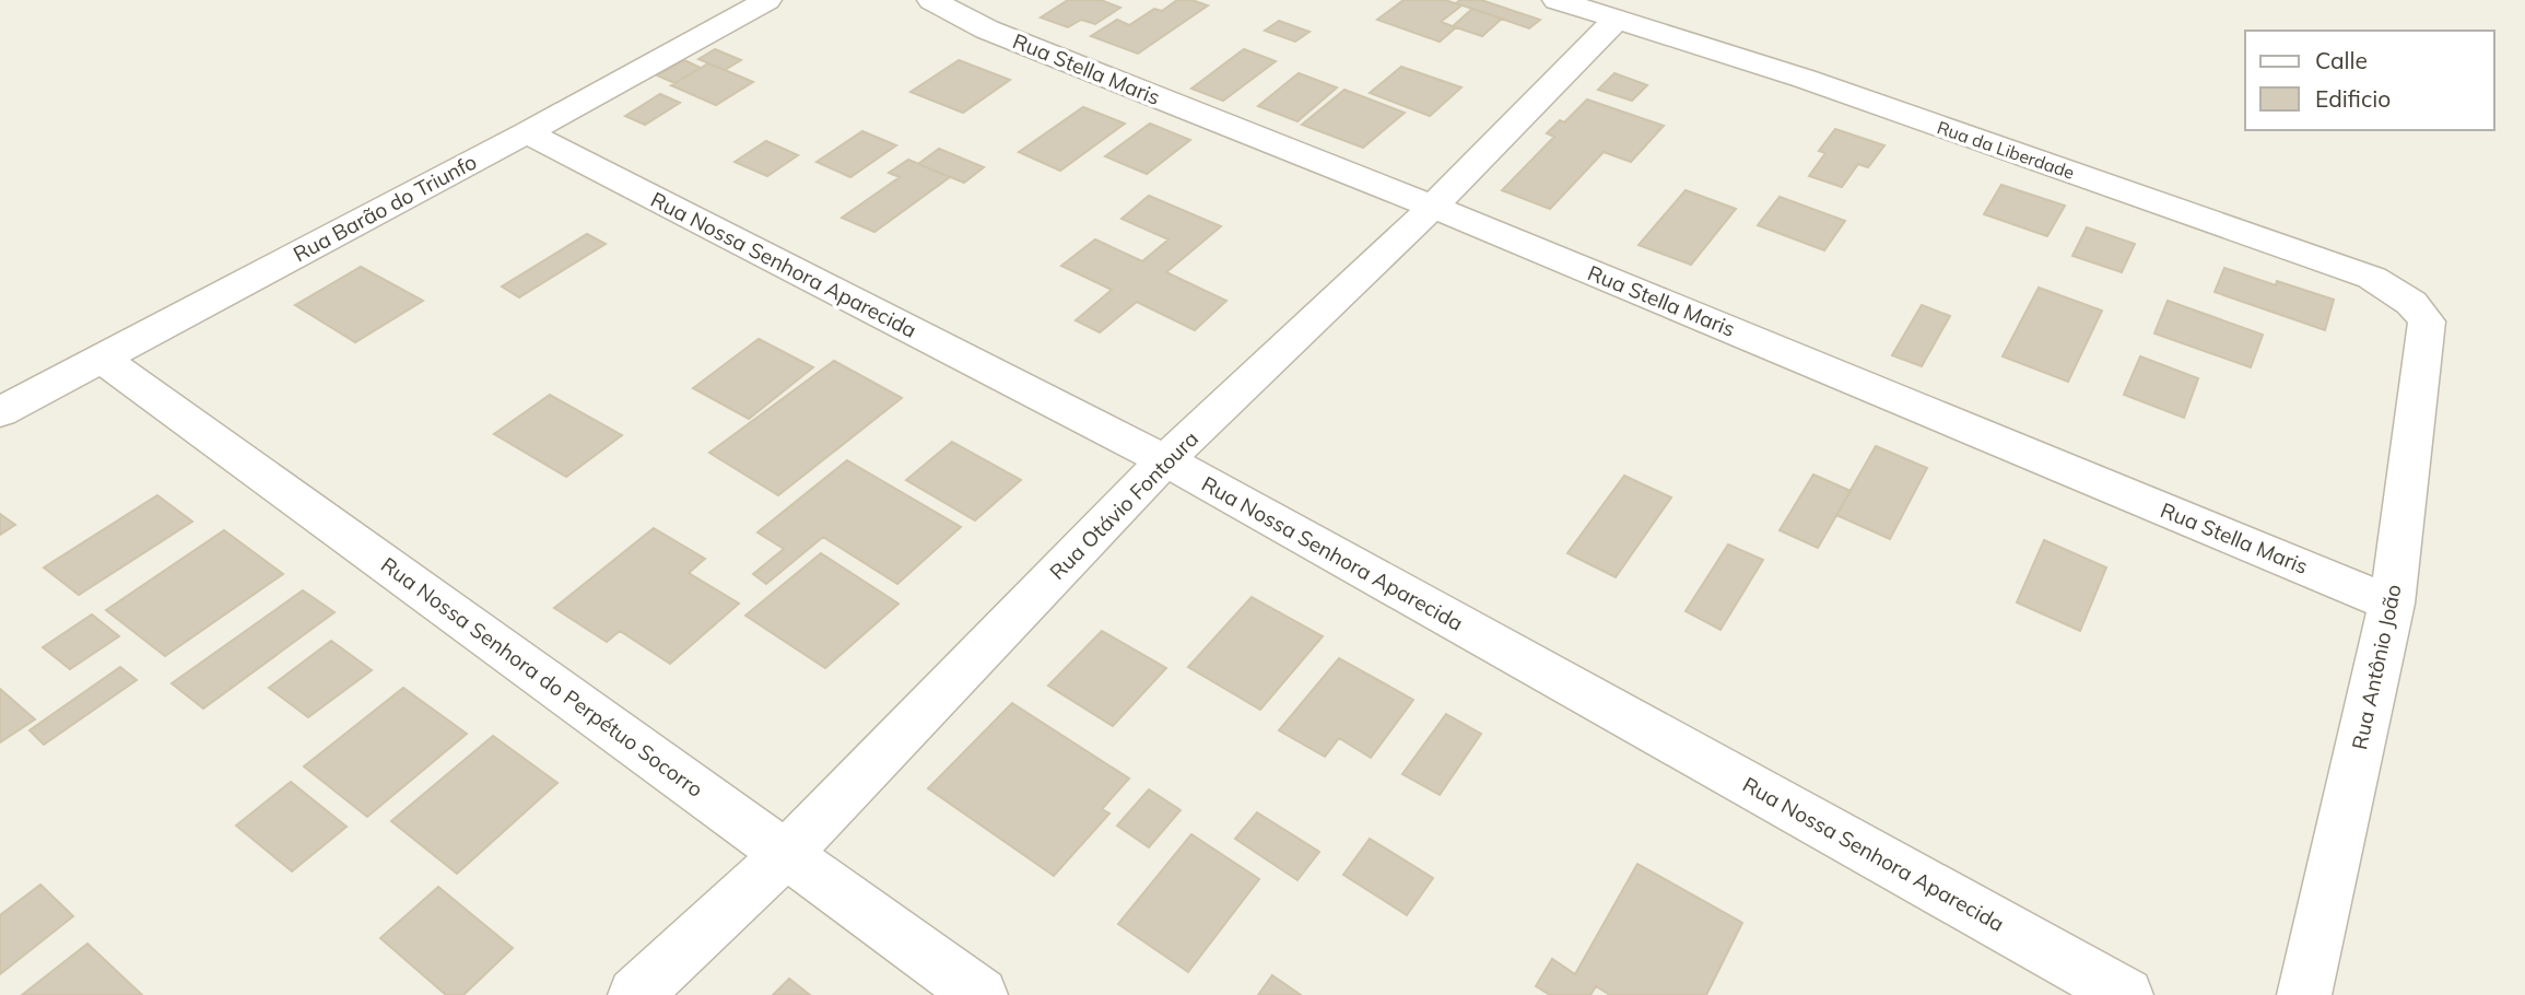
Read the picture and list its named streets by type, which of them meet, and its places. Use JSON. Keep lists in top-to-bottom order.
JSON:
{
  "streets": {
    "street": [
      "Rua Stella Maris",
      "Rua da Liberdade",
      "Rua Barão do Triunfo",
      "Rua Nossa Senhora Aparecida",
      "Rua Otávio Fontoura",
      "Rua Antônio João",
      "Rua Nossa Senhora do Perpétuo Socorro"
    ]
  },
  "crossings": [
    ["Rua Stella Maris", "Rua Otávio Fontoura"],
    ["Rua Stella Maris", "Rua Antônio João"],
    ["Rua da Liberdade", "Rua Otávio Fontoura"],
    ["Rua da Liberdade", "Rua Antônio João"],
    ["Rua Barão do Triunfo", "Rua Nossa Senhora Aparecida"],
    ["Rua Barão do Triunfo", "Rua Nossa Senhora do Perpétuo Socorro"],
    ["Rua Nossa Senhora Aparecida", "Rua Otávio Fontoura"],
    ["Rua Otávio Fontoura", "Rua Nossa Senhora do Perpétuo Socorro"]
  ],
  "legend": ["Calle", "Edificio"]
}
